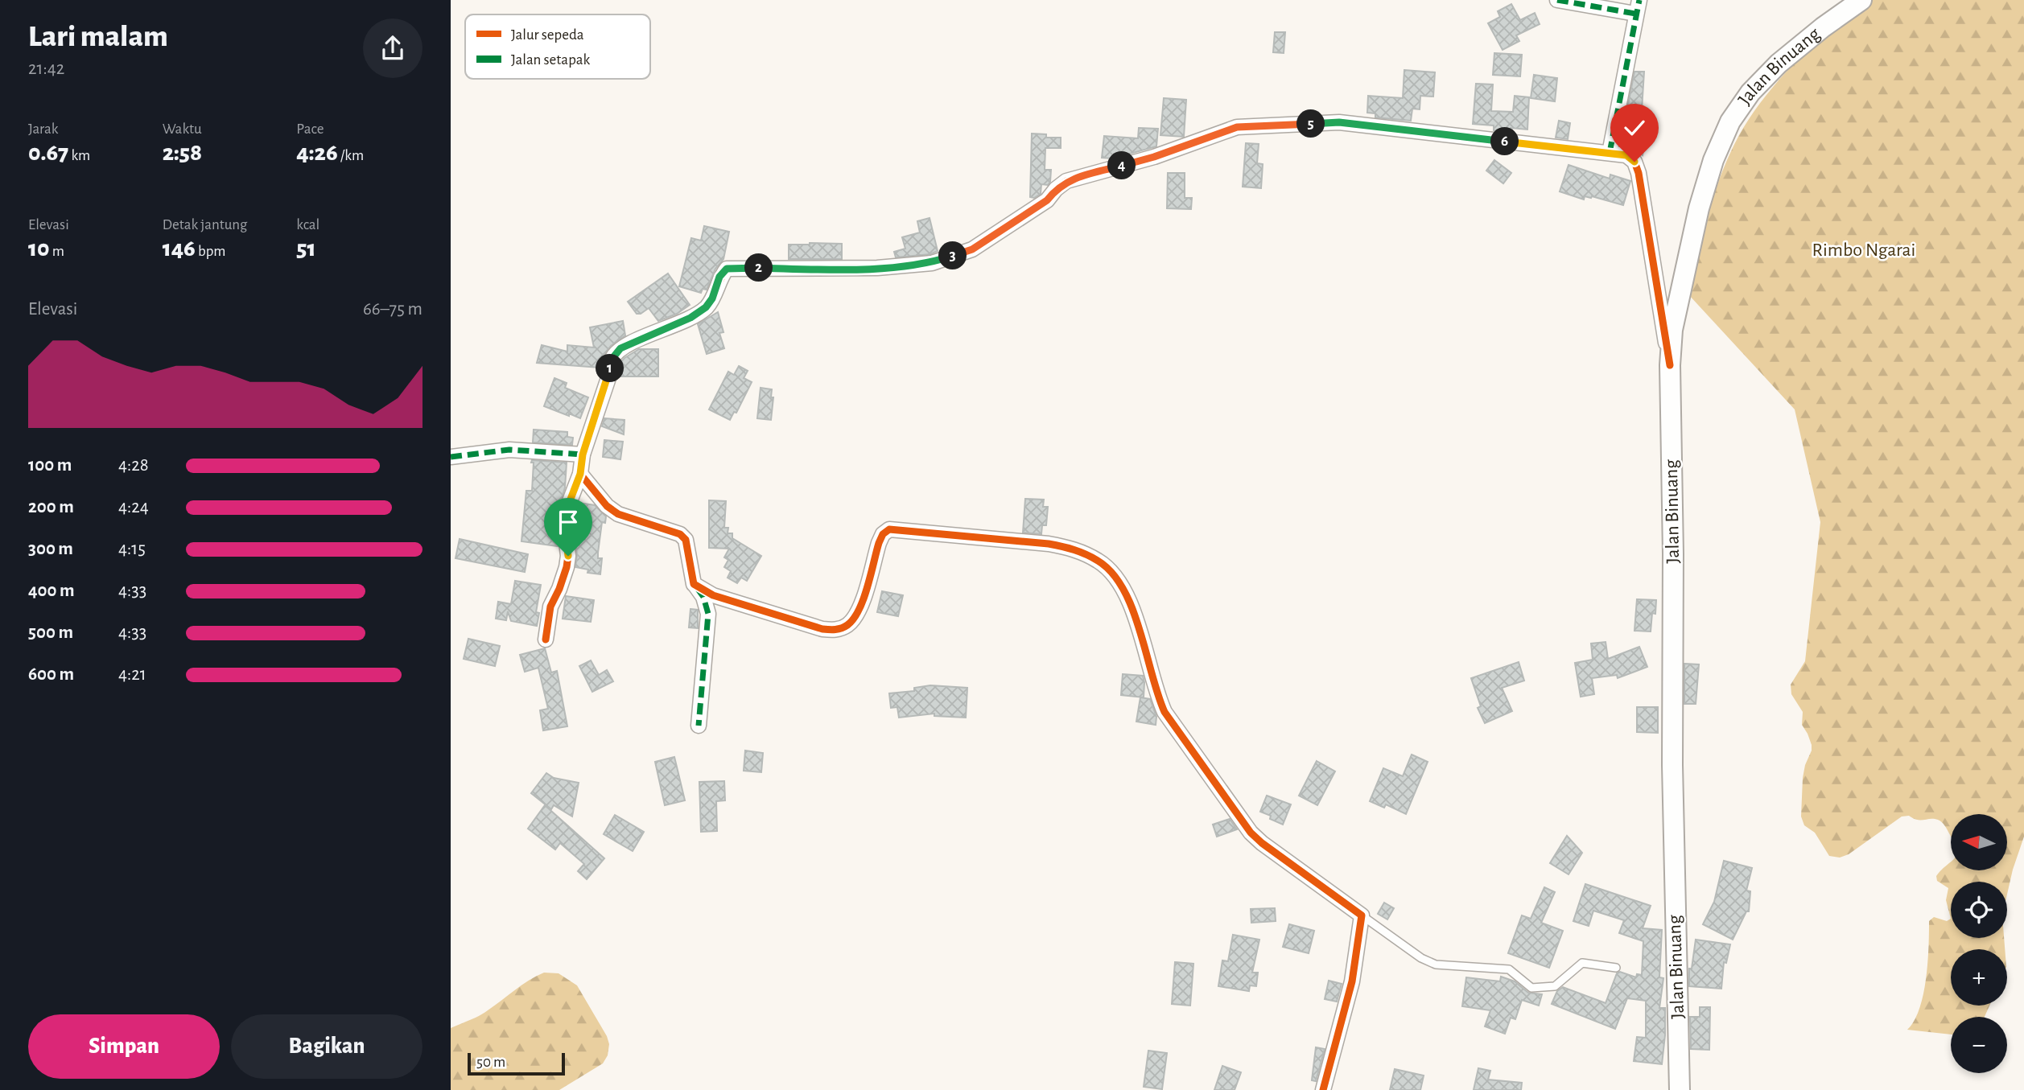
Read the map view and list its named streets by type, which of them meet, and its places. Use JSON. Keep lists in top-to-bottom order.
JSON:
{
  "streets": {
    "main road": ["Jalan Binuang"]
  },
  "parks": ["Rimbo Ngarai"],
  "legend": ["Jalur sepeda", "Jalan setapak"],
  "scale_bar": "50 m",
  "north": "left",
  "page": {
    "heading": ["Lari malam", "21:42"],
    "stats": [
      ["Jarak", "0.67 km"],
      ["Waktu", "2:58"],
      ["Pace", "4:26 /km"],
      ["Elevasi", "10 m"],
      ["Detak jantung", "146 bpm"],
      ["kcal", "51"]
    ],
    "pins": [
      "5",
      "6",
      "4",
      "3",
      "2",
      "1"
    ],
    "chart": ["Elevasi", "66–75 m"],
    "list": [
      {
        "name": "100 m",
        "note": "4:28"
      },
      {
        "name": "200 m",
        "note": "4:24"
      },
      {
        "name": "300 m",
        "note": "4:15"
      },
      {
        "name": "400 m",
        "note": "4:33"
      },
      {
        "name": "500 m",
        "note": "4:33"
      },
      {
        "name": "600 m",
        "note": "4:21"
      }
    ],
    "map_buttons": ["+", "−"],
    "buttons": ["Simpan", "Bagikan"],
    "scale": "50 m"
  }
}
